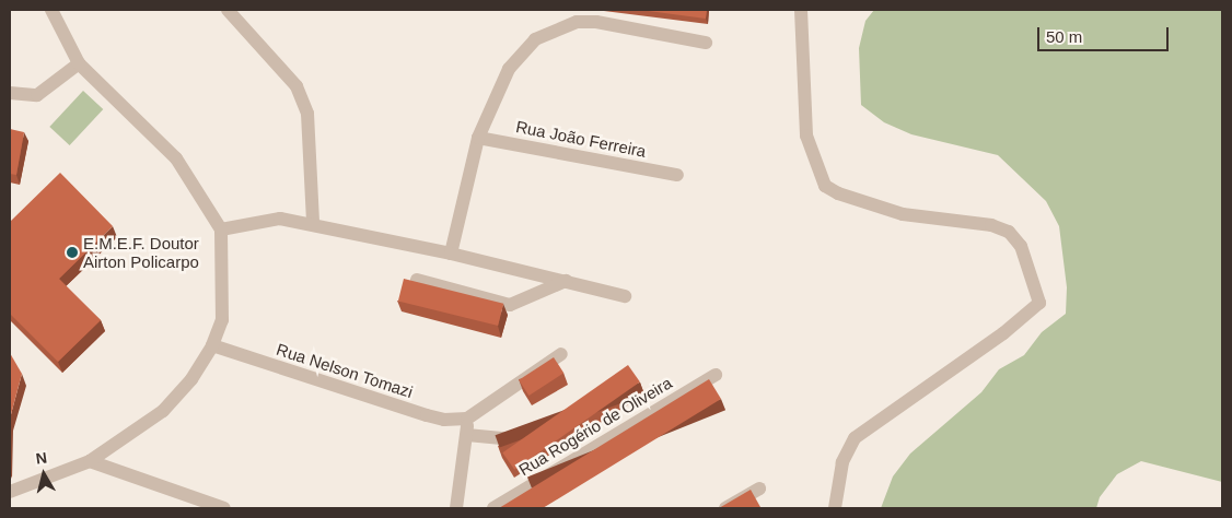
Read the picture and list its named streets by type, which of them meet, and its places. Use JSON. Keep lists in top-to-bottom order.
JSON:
{
  "streets": {
    "street": ["Rua João Ferreira", "Rua Nelson Tomazi", "Rua Rogério de Oliveira"]
  },
  "places": ["E.M.E.F. Doutor Airton Policarpo"],
  "scale_bar": "50 m",
  "north": "top"
}
